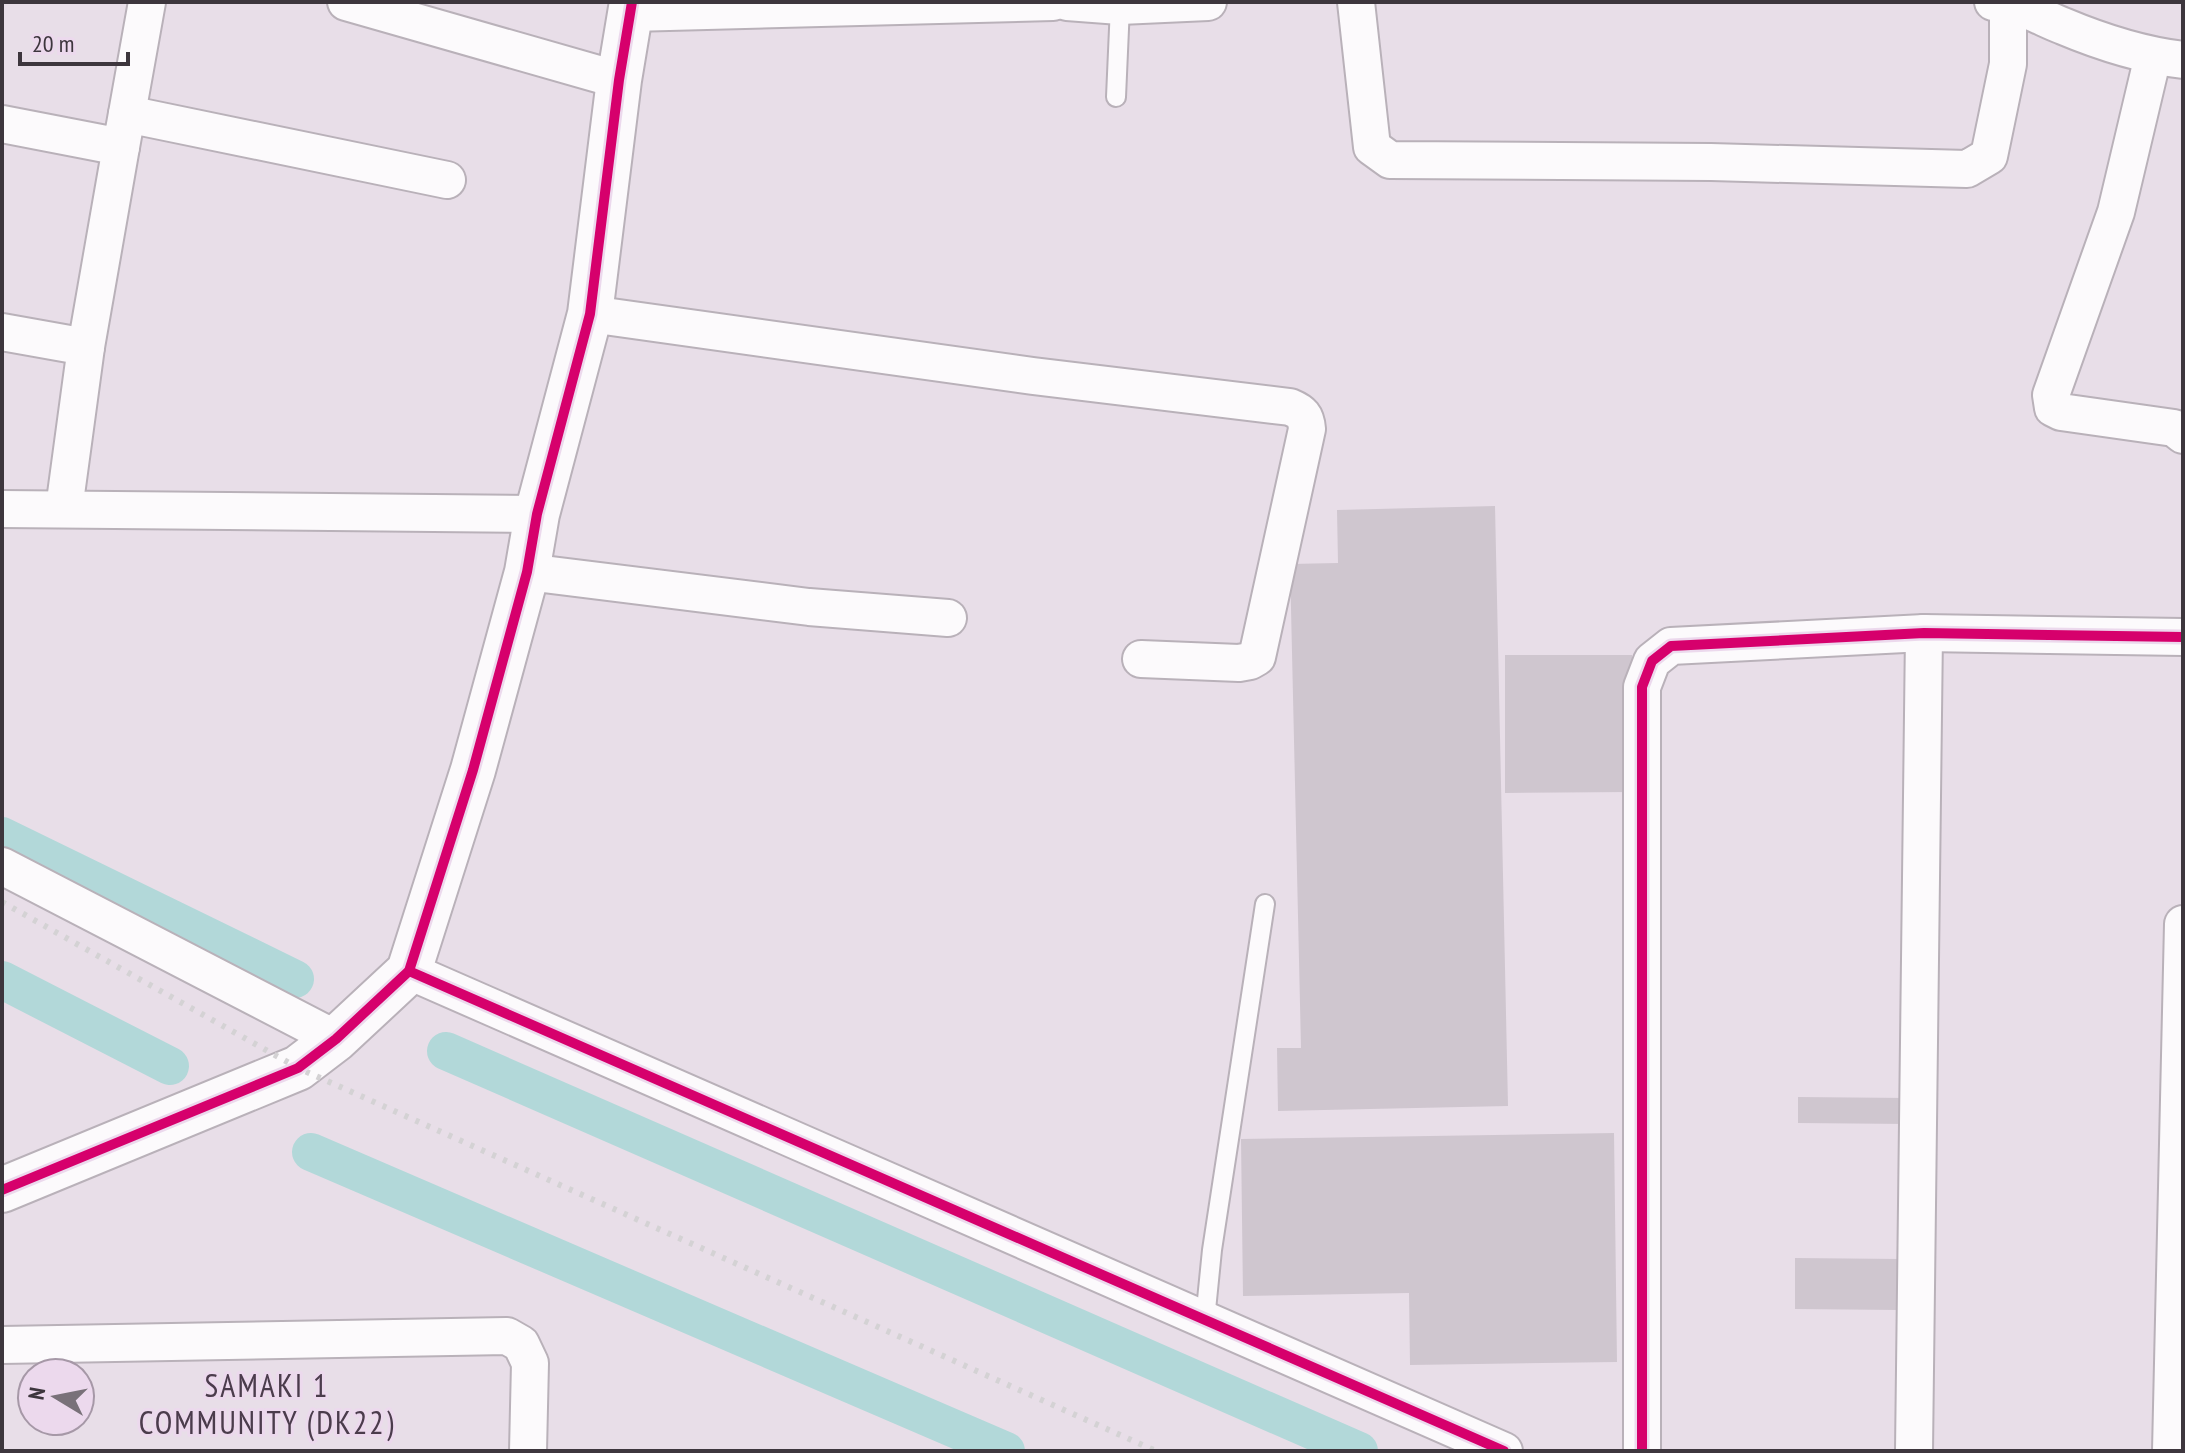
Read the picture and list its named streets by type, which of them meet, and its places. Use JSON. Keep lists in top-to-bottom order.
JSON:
{
  "districts": ["SAMAKI 1 COMMUNITY (DK22)"],
  "scale_bar": "20 m",
  "north": "left"
}
